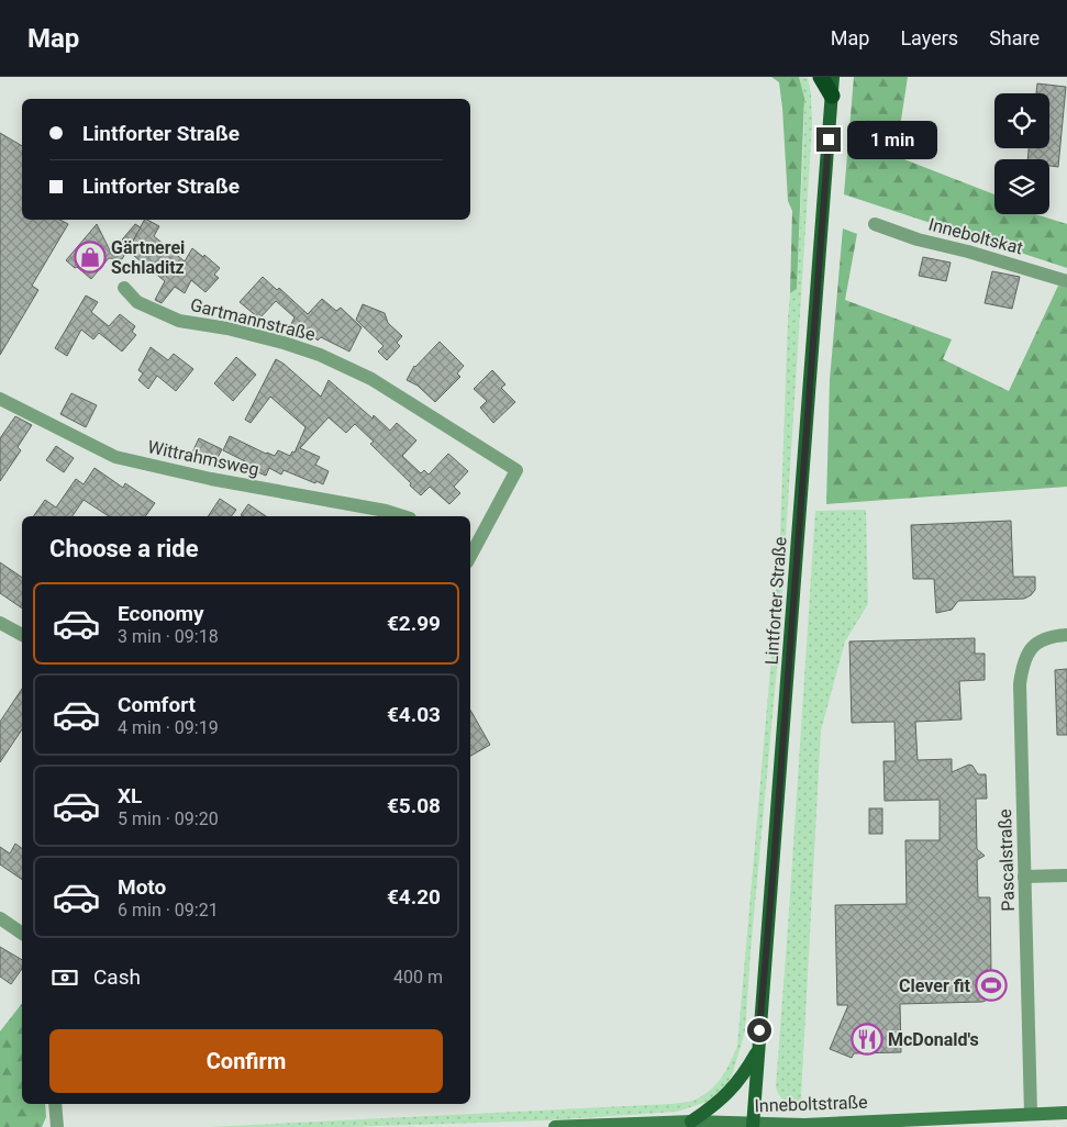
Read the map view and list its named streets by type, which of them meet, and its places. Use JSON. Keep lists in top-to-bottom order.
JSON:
{
  "streets": {
    "main road": ["Lintforter Straße"],
    "street": [
      "Inneboltskat",
      "Gartmannstraße",
      "Wittrahmsweg",
      "Pascalstraße",
      "Inneboltstraße"
    ]
  },
  "crossings": [
    ["Lintforter Straße", "Inneboltstraße"],
    ["Pascalstraße", "Inneboltstraße"]
  ],
  "places": {
    "shop": ["Gärtnerei Schladitz"],
    "sports": ["Clever fit"],
    "restaurant": ["McDonald's"]
  },
  "page": {
    "header": "Map",
    "nav": ["Map", "Layers", "Share"],
    "banner": ["Lintforter Straße", "Lintforter Straße"],
    "bubble": "1 min",
    "heading": "Choose a ride",
    "list": [
      {
        "name": "Economy",
        "note": "3 min · 09:18",
        "value": "€2.99"
      },
      {
        "name": "Comfort",
        "note": "4 min · 09:19",
        "value": "€4.03"
      },
      {
        "name": "XL",
        "note": "5 min · 09:20",
        "value": "€5.08"
      },
      {
        "name": "Moto",
        "note": "6 min · 09:21",
        "value": "€4.20"
      }
    ],
    "pay": ["Cash", "400 m"],
    "buttons": "Confirm"
  }
}
